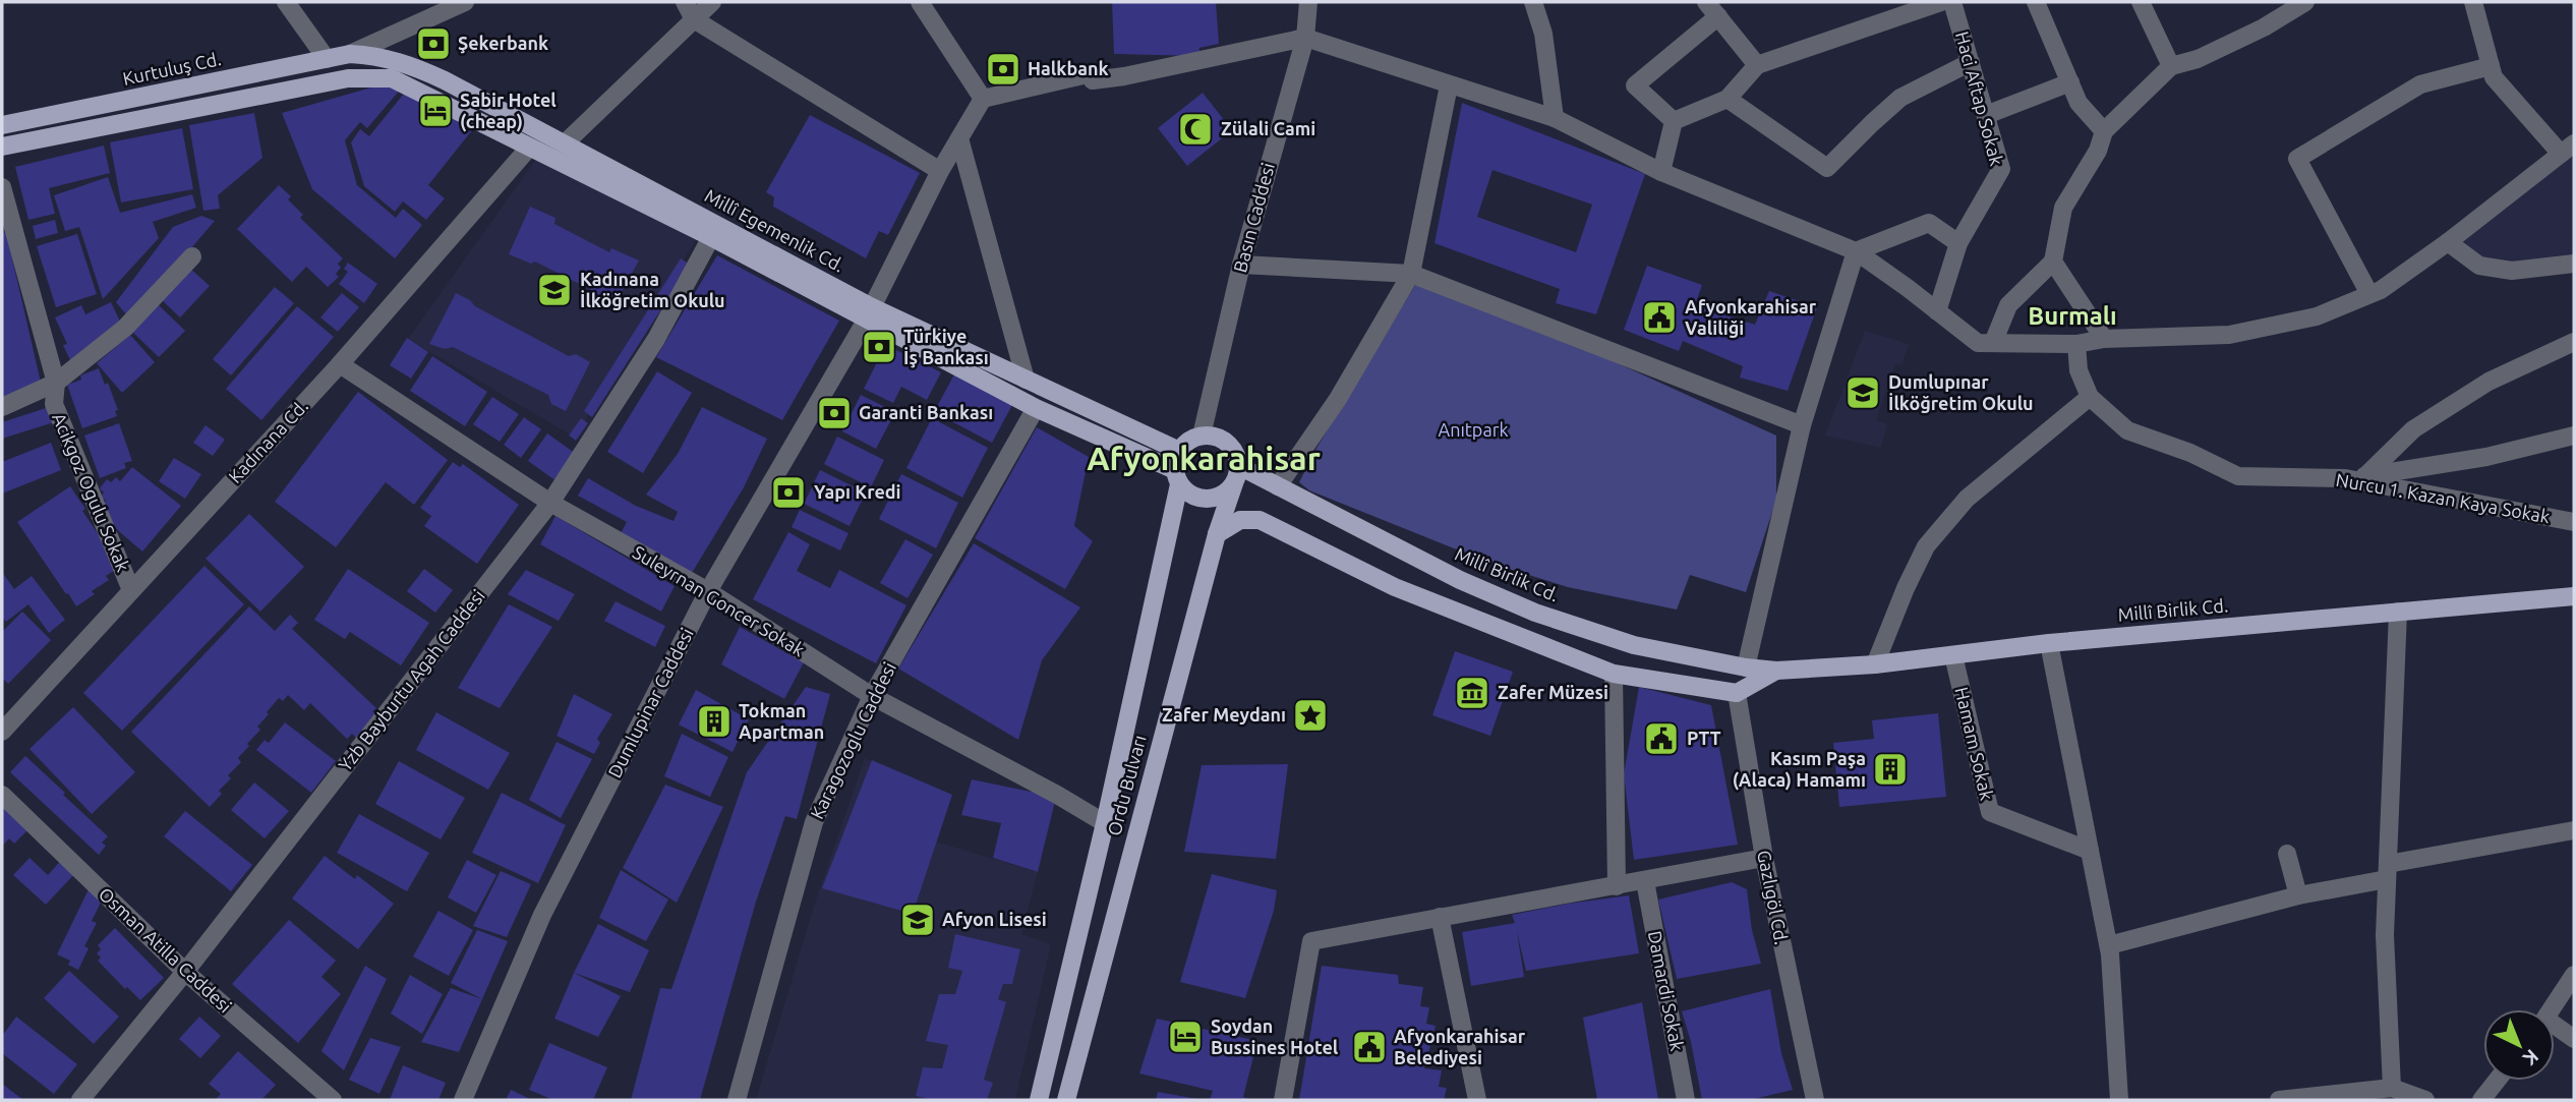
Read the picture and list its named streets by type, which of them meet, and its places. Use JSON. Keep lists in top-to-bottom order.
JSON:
{
  "streets": {
    "main road": [
      "Kurtuluş Cd.",
      "Millî Egemenlik Cd.",
      "Millî Birlik Cd.",
      "Ordu Bulvarı"
    ],
    "street": [
      "Haci Aftap Sokak",
      "Basın Caddesi",
      "Kadınana Cd.",
      "Acikgoz Ogulu Sokak",
      "Nurcu 1. Kazan Kaya Sokak",
      "Suleyrnan Goncer Sokak",
      "Yzb Bayburtu Agah Caddesi",
      "Dumlupinar Caddesi",
      "Karagozoglu Caddesi",
      "Hamam Sokak",
      "Gazlıgöl Cd.",
      "Osman Atilla Caddesi",
      "Damardi Sokak"
    ]
  },
  "crossings": [
    ["Kurtuluş Cd.", "Millî Egemenlik Cd."],
    ["Basın Caddesi", "Millî Egemenlik Cd."],
    ["Basın Caddesi", "Millî Birlik Cd."],
    ["Basın Caddesi", "Ordu Bulvarı"],
    ["Millî Egemenlik Cd.", "Kadınana Cd."],
    ["Millî Egemenlik Cd.", "Millî Birlik Cd."],
    ["Millî Egemenlik Cd.", "Yzb Bayburtu Agah Caddesi"],
    ["Millî Egemenlik Cd.", "Dumlupinar Caddesi"],
    ["Millî Egemenlik Cd.", "Karagozoglu Caddesi"],
    ["Millî Egemenlik Cd.", "Ordu Bulvarı"],
    ["Kadınana Cd.", "Acikgoz Ogulu Sokak"],
    ["Kadınana Cd.", "Suleyrnan Goncer Sokak"],
    ["Millî Birlik Cd.", "Hamam Sokak"],
    ["Millî Birlik Cd.", "Ordu Bulvarı"],
    ["Millî Birlik Cd.", "Gazlıgöl Cd."],
    ["Suleyrnan Goncer Sokak", "Yzb Bayburtu Agah Caddesi"],
    ["Suleyrnan Goncer Sokak", "Dumlupinar Caddesi"],
    ["Suleyrnan Goncer Sokak", "Karagozoglu Caddesi"],
    ["Suleyrnan Goncer Sokak", "Ordu Bulvarı"],
    ["Yzb Bayburtu Agah Caddesi", "Osman Atilla Caddesi"]
  ],
  "districts": ["Burmalı", "Afyonkarahisar"],
  "parks": ["Anıtpark"],
  "places": {
    "bank": [
      "Şekerbank",
      "Halkbank",
      "Türkiye İş Bankası",
      "Garanti Bankası",
      "Yapı Kredi"
    ],
    "hotel": ["Sabir Hotel (cheap)", "Soydan Bussines Hotel"],
    "mosque": ["Zülali Cami"],
    "school or university": ["Kadınana İlköğretim Okulu", "Dumlupınar İlköğretim Okulu", "Afyon Lisesi"],
    "public building": ["Afyonkarahisar Valiliği", "PTT", "Afyonkarahisar Belediyesi"],
    "museum": ["Zafer Müzesi"],
    "place": ["Zafer Meydanı"],
    "building": ["Tokman Apartman", "Kasım Paşa (Alaca) Hamamı"]
  },
  "north": "bottom right"
}
